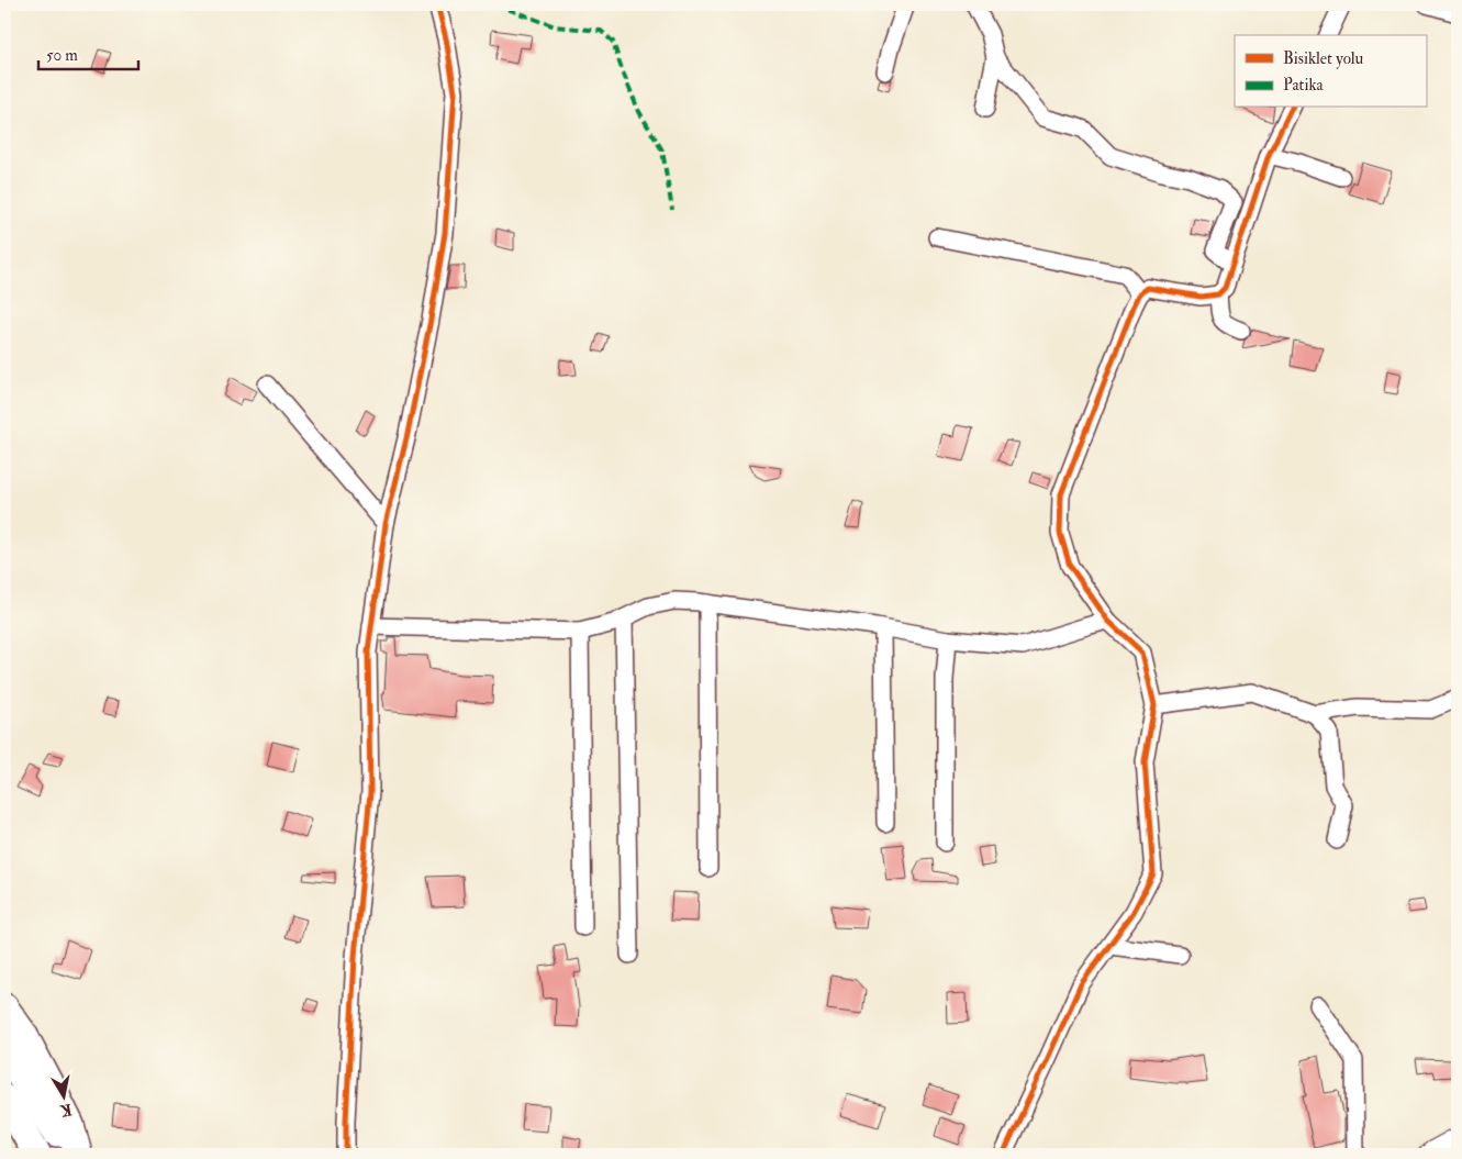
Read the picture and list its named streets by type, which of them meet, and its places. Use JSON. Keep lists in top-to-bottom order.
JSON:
{
  "legend": ["Bisiklet yolu", "Patika"],
  "scale_bar": "50 m",
  "north": "bottom"
}
